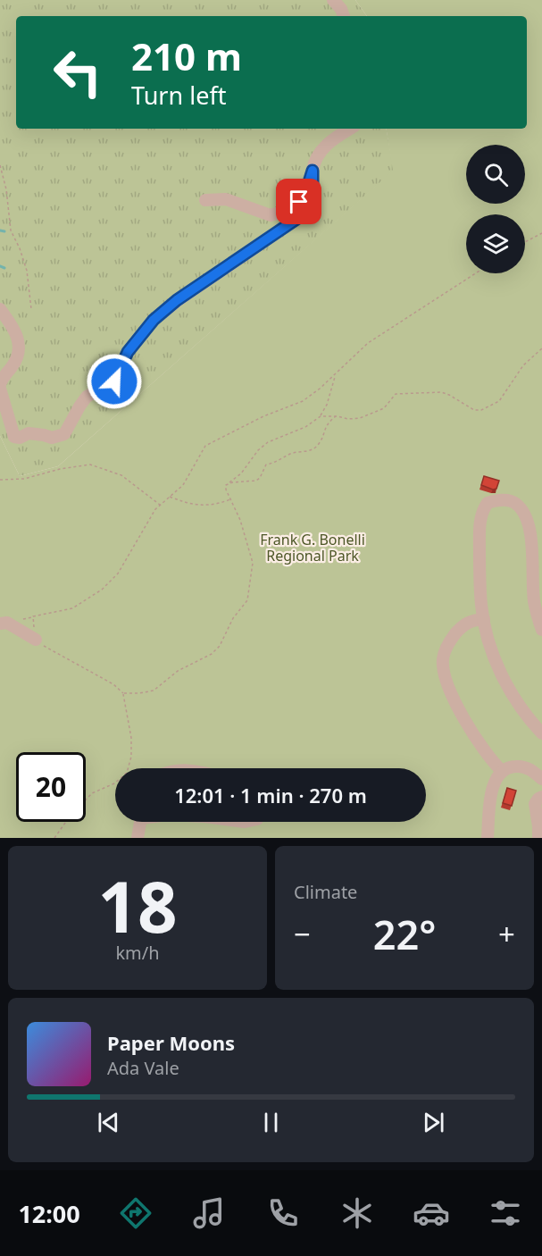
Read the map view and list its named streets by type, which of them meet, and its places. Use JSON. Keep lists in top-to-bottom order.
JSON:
{
  "parks": ["Frank G. Bonelli Regional Park"],
  "page": {
    "turn": ["210 m", "Turn left"],
    "limit": "20",
    "trip": "12:01 · 1 min · 270 m",
    "tile": [
      ["18", "km/h"],
      "Climate"
    ],
    "heat": ["−", "22°", "+"],
    "song": ["Paper Moons", "Ada Vale"],
    "tabs": "12:00"
  }
}
